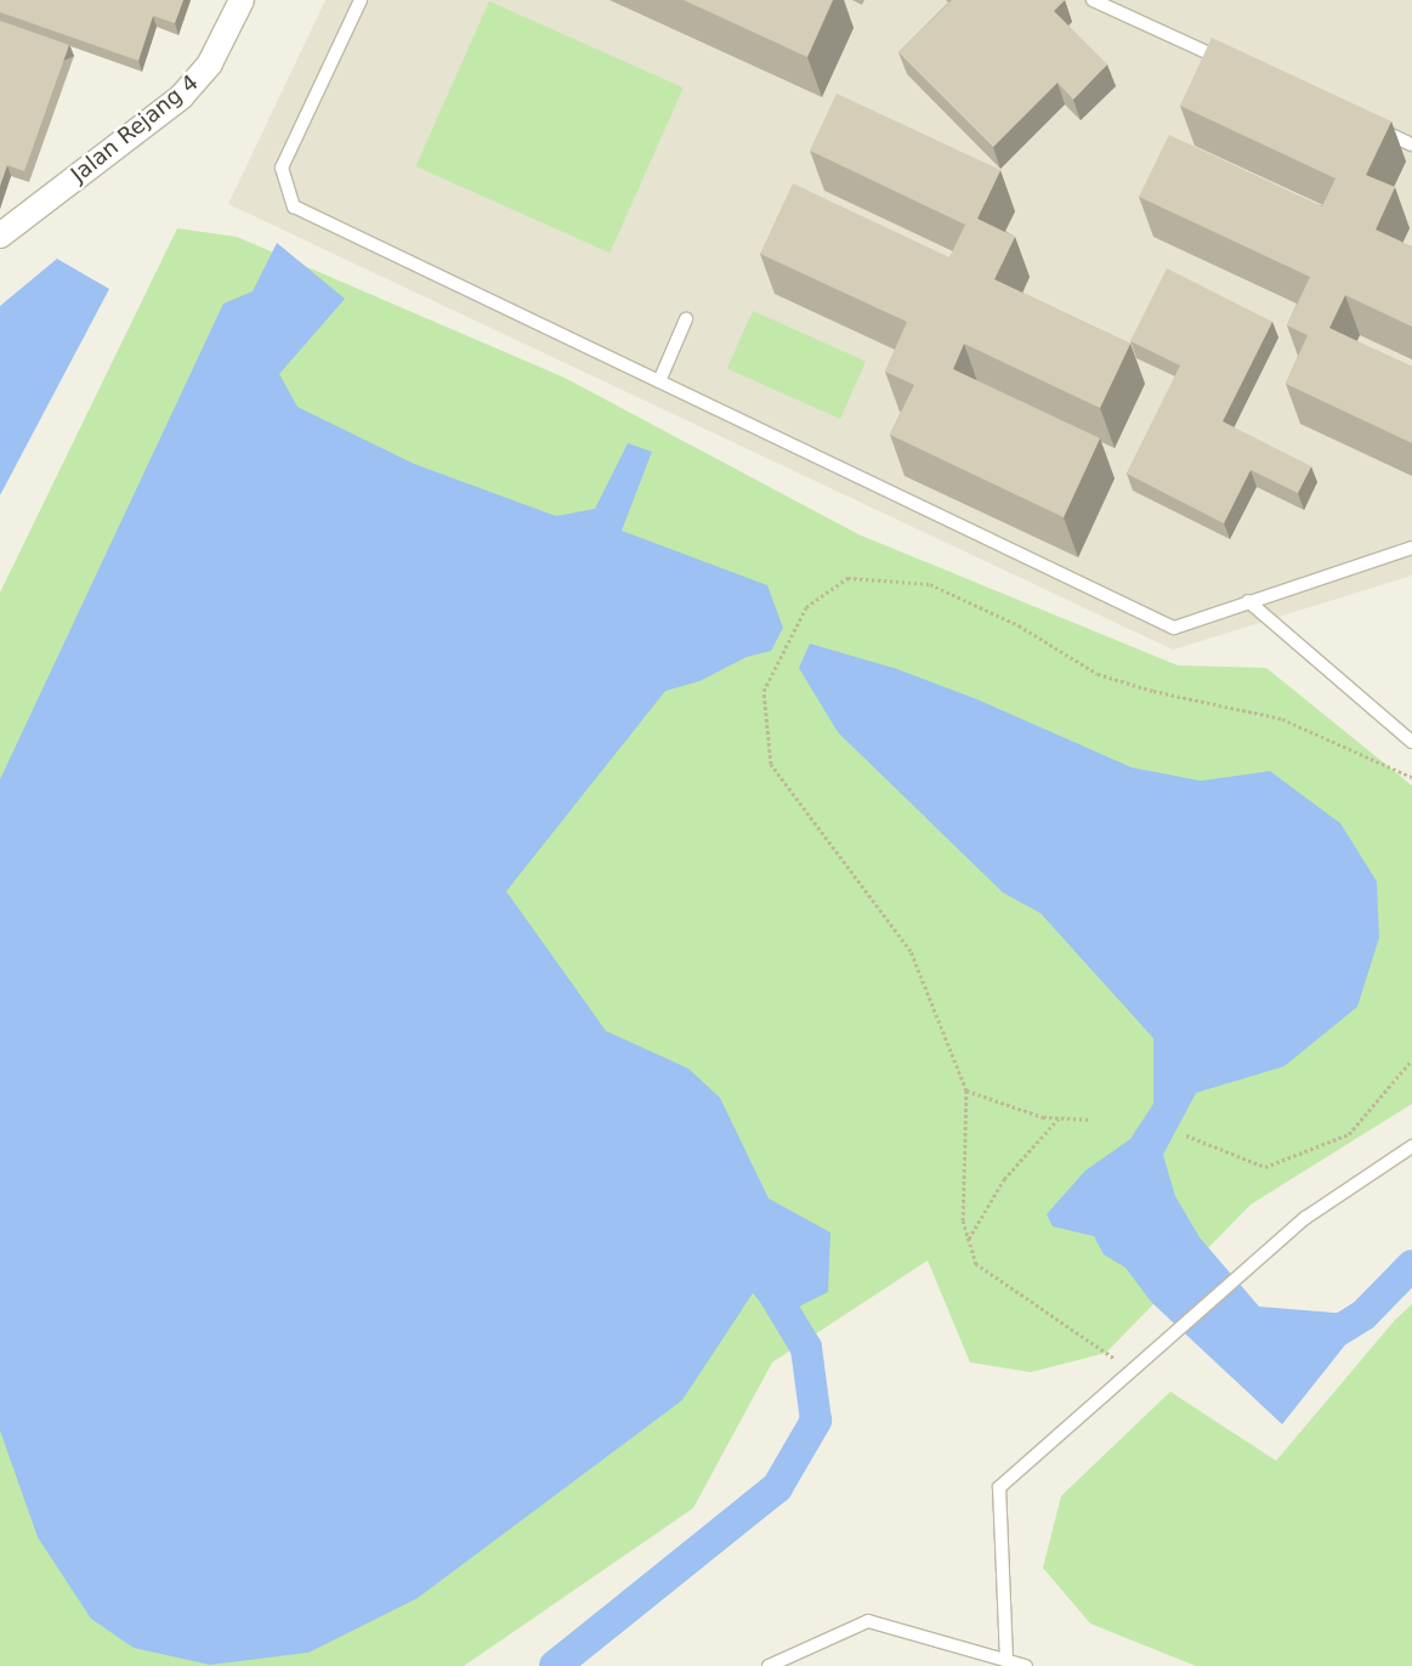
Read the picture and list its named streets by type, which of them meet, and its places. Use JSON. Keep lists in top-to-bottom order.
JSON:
{
  "streets": {
    "street": ["Jalan Rejang 4"]
  }
}
